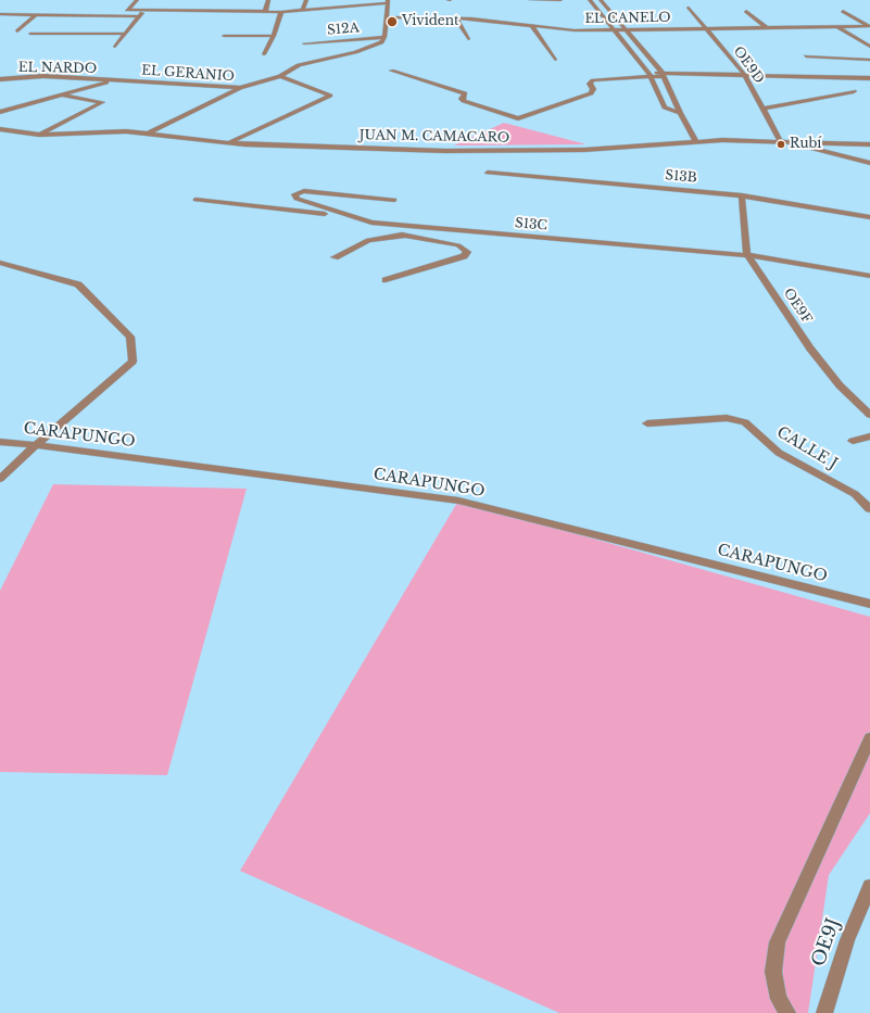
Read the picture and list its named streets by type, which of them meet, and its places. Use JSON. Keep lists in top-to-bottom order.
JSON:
{
  "streets": {
    "street": [
      "EL CANELO",
      "S12A",
      "OE9D",
      "EL NARDO",
      "EL GERANIO",
      "JUAN M. CAMACARO",
      "S13B",
      "S13C",
      "OE9F",
      "CARAPUNGO",
      "CALLE J",
      "OE9J"
    ]
  },
  "crossings": [
    ["EL CANELO", "OE9D"],
    ["S12A", "EL GERANIO"],
    ["OE9D", "JUAN M. CAMACARO"],
    ["EL NARDO", "EL GERANIO"],
    ["S13B", "OE9F"],
    ["S13C", "OE9F"]
  ],
  "places": ["Vivident", "Rubí"]
}
